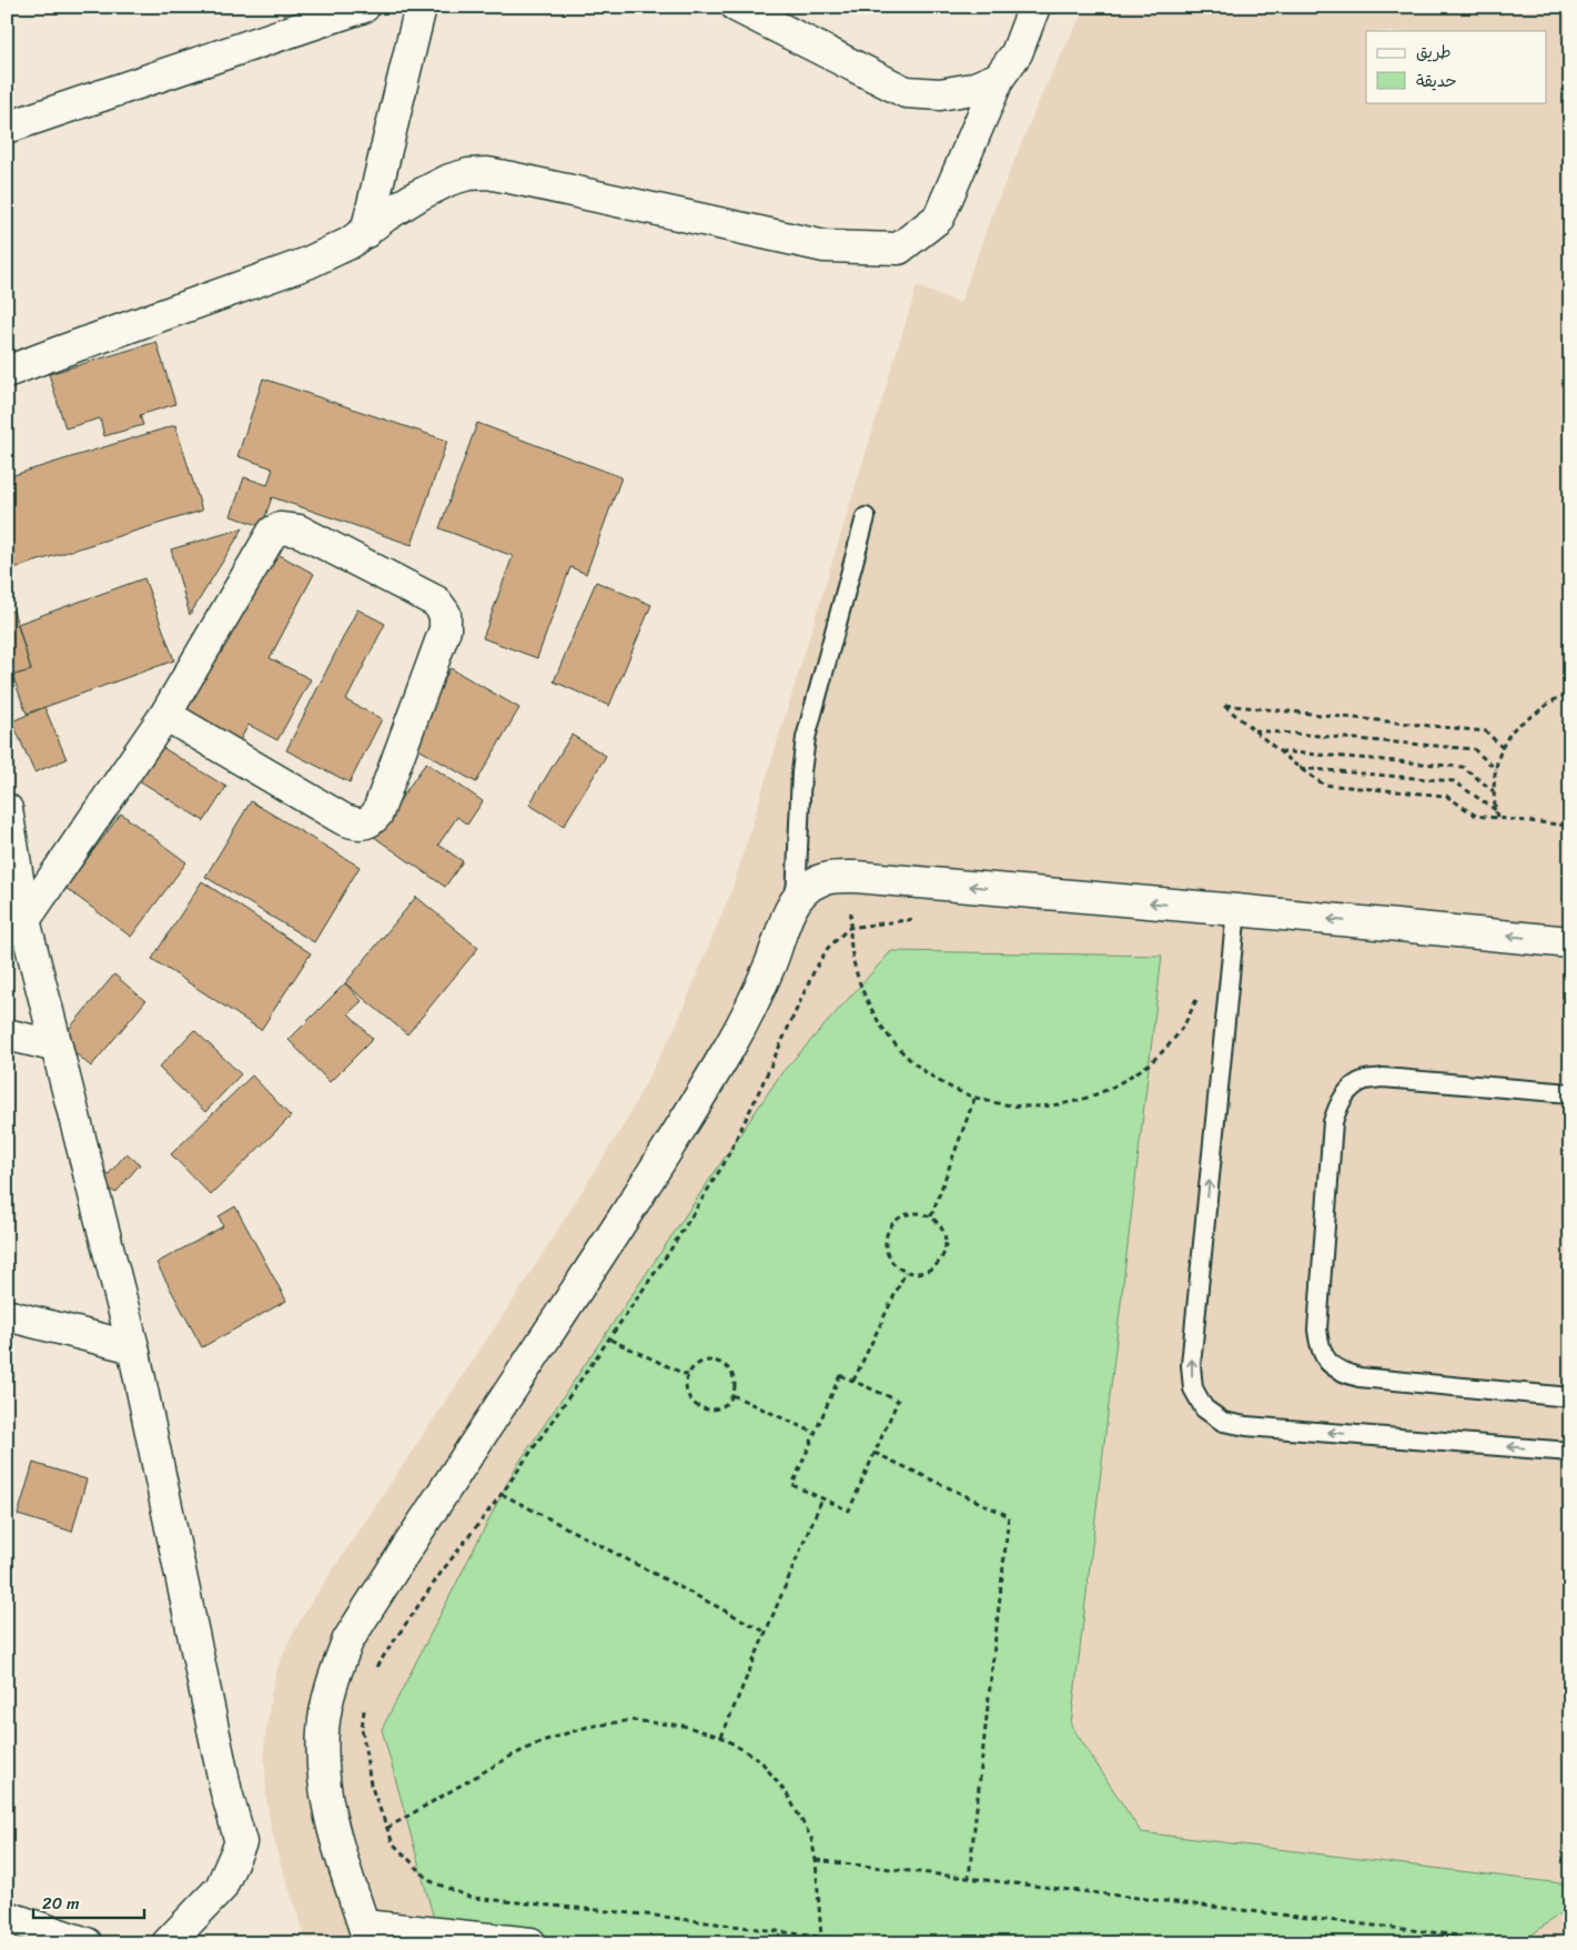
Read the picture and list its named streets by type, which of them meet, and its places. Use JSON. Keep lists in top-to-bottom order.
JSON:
{
  "legend": ["طريق", "حديقة"],
  "scale_bar": "20 m"
}
